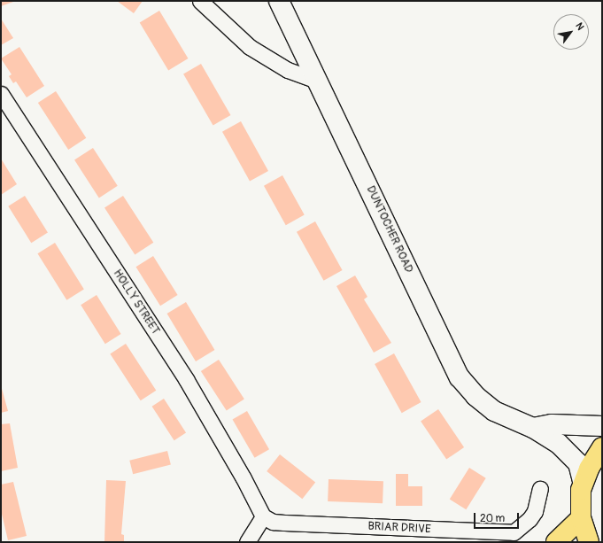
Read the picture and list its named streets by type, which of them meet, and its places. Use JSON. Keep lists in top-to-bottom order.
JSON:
{
  "streets": {
    "main road": ["DUNTOCHER ROAD"],
    "street": ["HOLLY STREET", "BRIAR DRIVE"]
  },
  "crossings": [
    ["HOLLY STREET", "BRIAR DRIVE"]
  ],
  "scale_bar": "20 m",
  "north": "top right"
}
